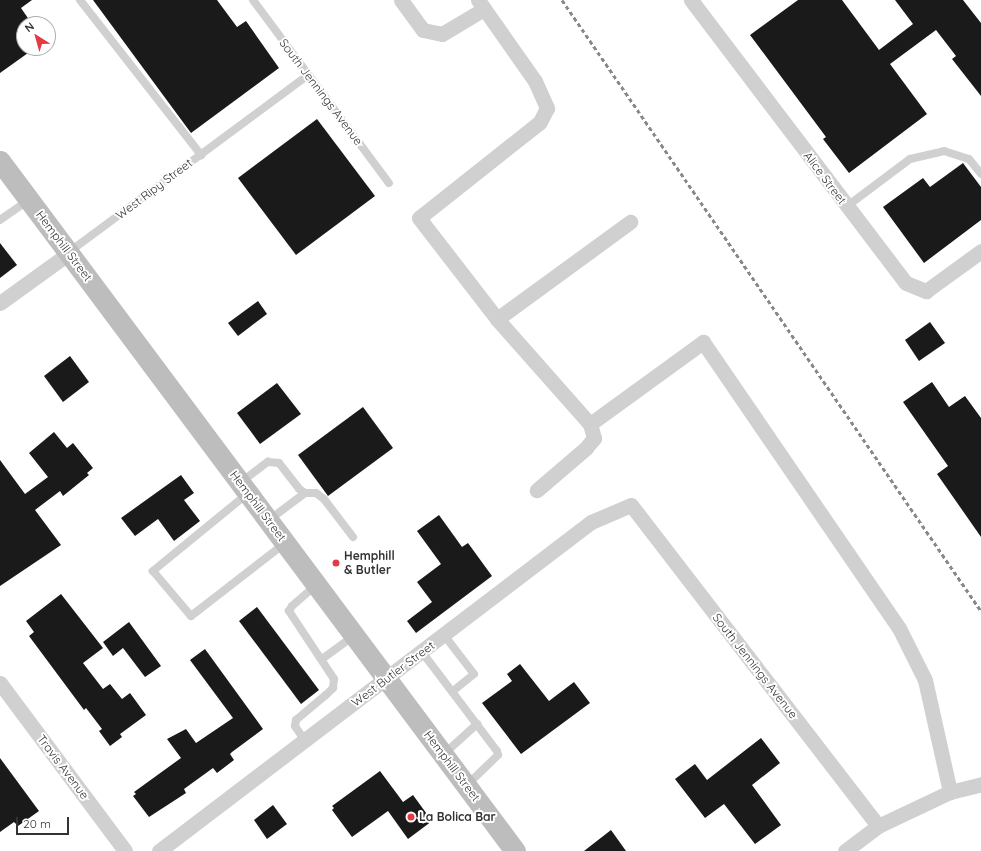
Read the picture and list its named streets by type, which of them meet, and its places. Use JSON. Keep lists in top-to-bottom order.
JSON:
{
  "streets": {
    "main road": ["Hemphill Street"],
    "street": [
      "South Jennings Avenue",
      "Alice Street",
      "West Ripy Street",
      "West Butler Street",
      "Travis Avenue"
    ]
  },
  "crossings": [
    ["South Jennings Avenue", "West Ripy Street"],
    ["South Jennings Avenue", "West Butler Street"],
    ["West Ripy Street", "Hemphill Street"],
    ["Hemphill Street", "West Butler Street"]
  ],
  "places": ["Hemphill & Butler", "La Bolica Bar"],
  "scale_bar": "20 m",
  "north": "top left"
}
